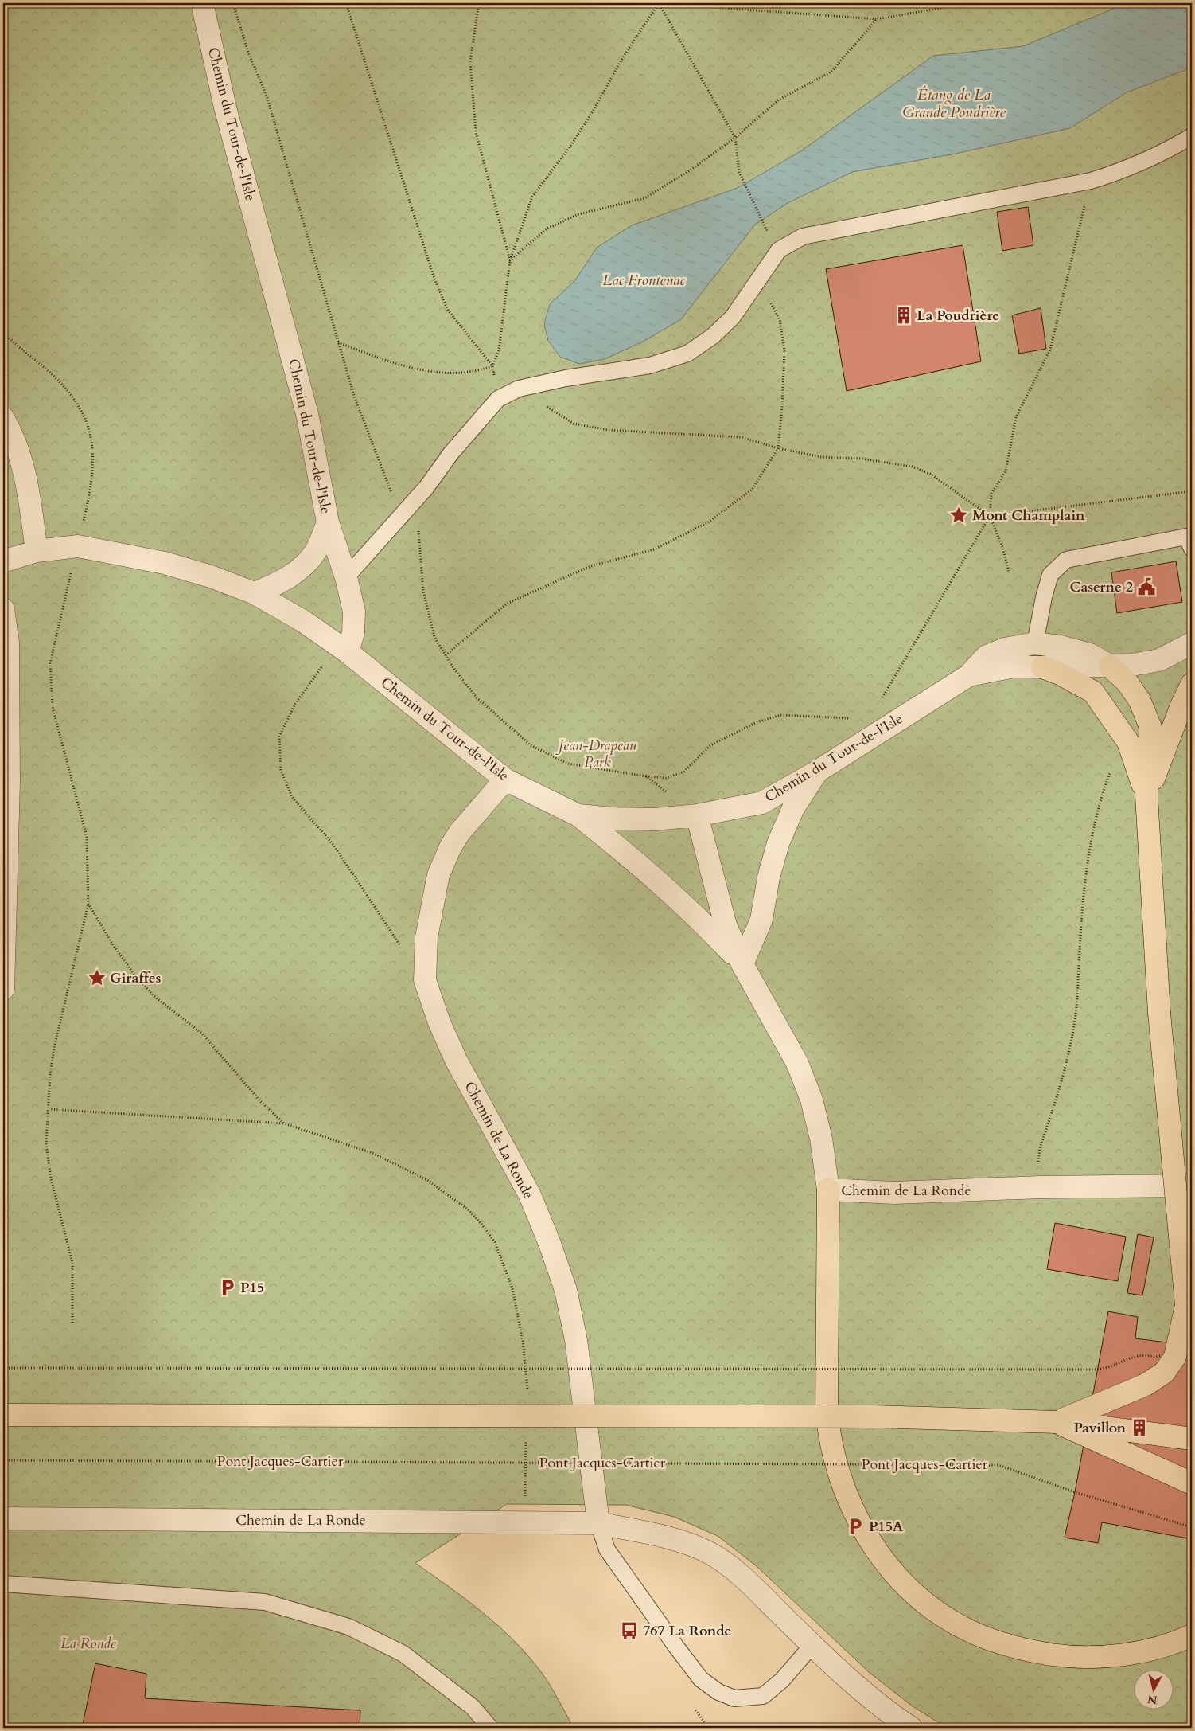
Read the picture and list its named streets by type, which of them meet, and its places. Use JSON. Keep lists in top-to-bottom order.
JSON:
{
  "streets": {
    "street": ["Chemin du Tour-de-l'Isle", "Chemin de La Ronde"],
    "path": ["Pont Jacques-Cartier"]
  },
  "crossings": [
    ["Chemin du Tour-de-l'Isle", "Chemin de La Ronde"]
  ],
  "water": ["Étang de La Grande Poudrière", "Lac Frontenac"],
  "parks": ["Jean-Drapeau Park", "La Ronde"],
  "places": {
    "building": ["La Poudrière", "Pavillon"],
    "place": ["Mont Champlain", "Giraffes"],
    "public building": ["Caserne 2"],
    "parking": ["P15", "P15A"],
    "bus stop": ["767 La Ronde"]
  },
  "north": "bottom"
}
